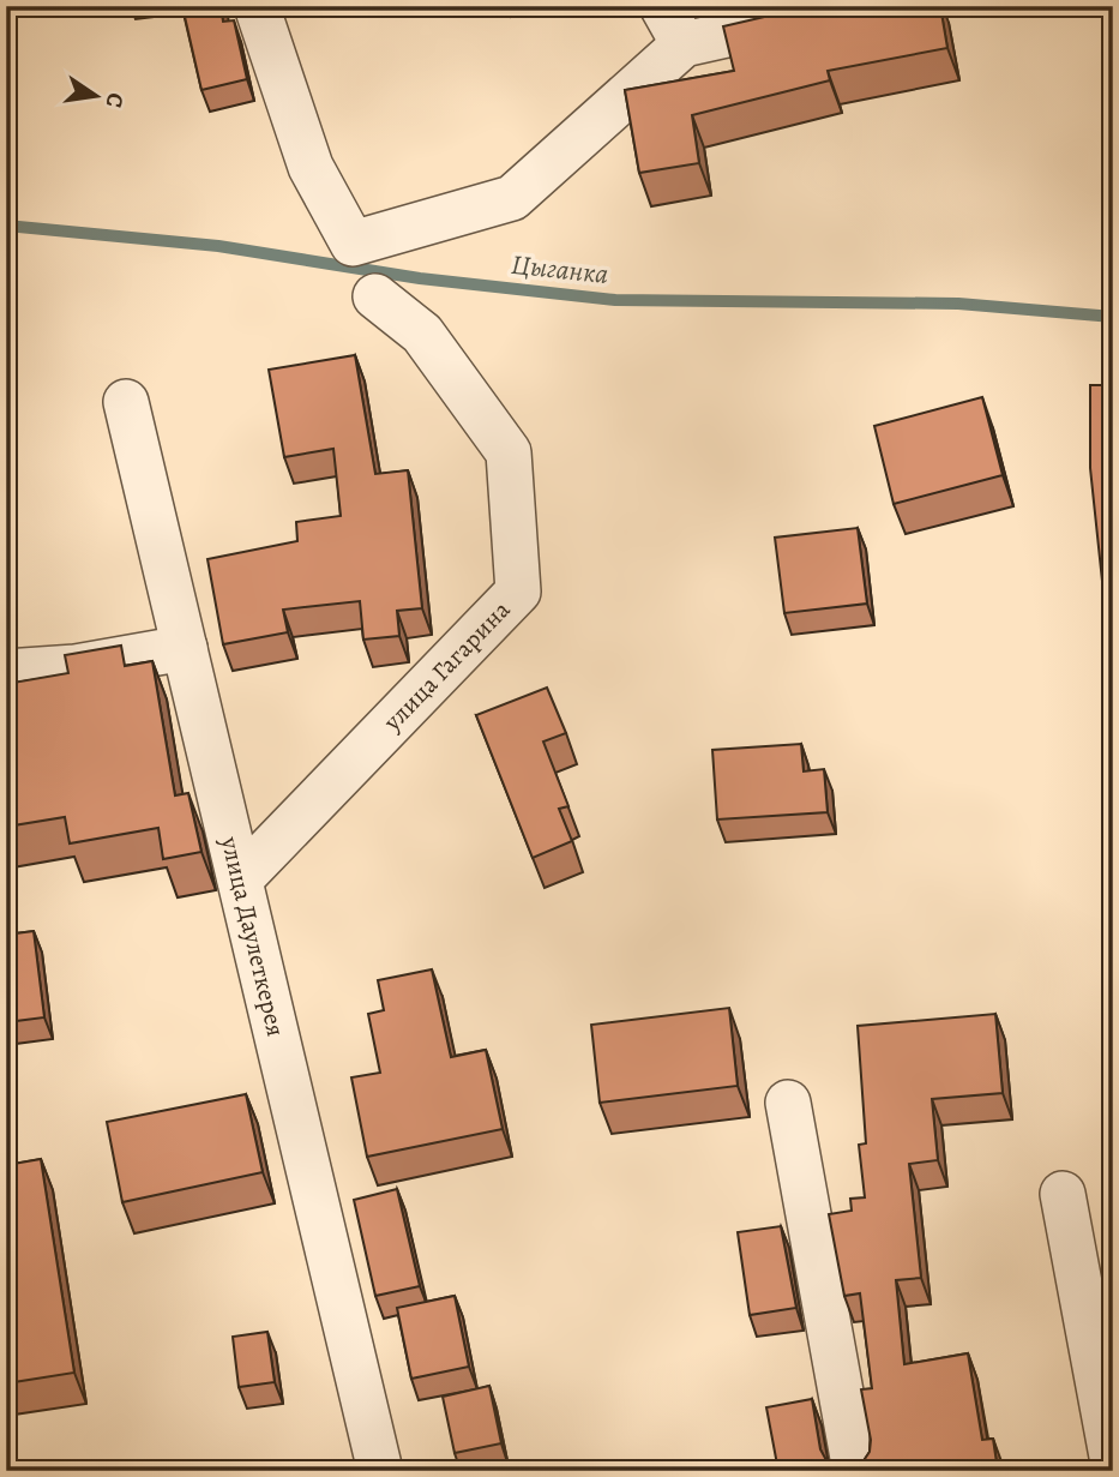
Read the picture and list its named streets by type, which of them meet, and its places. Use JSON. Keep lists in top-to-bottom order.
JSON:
{
  "streets": {
    "street": ["улица Гагарина", "улица Даулеткерея"]
  },
  "crossings": [
    ["улица Гагарина", "улица Даулеткерея"]
  ],
  "water": ["Цыганка"],
  "north": "right"
}
